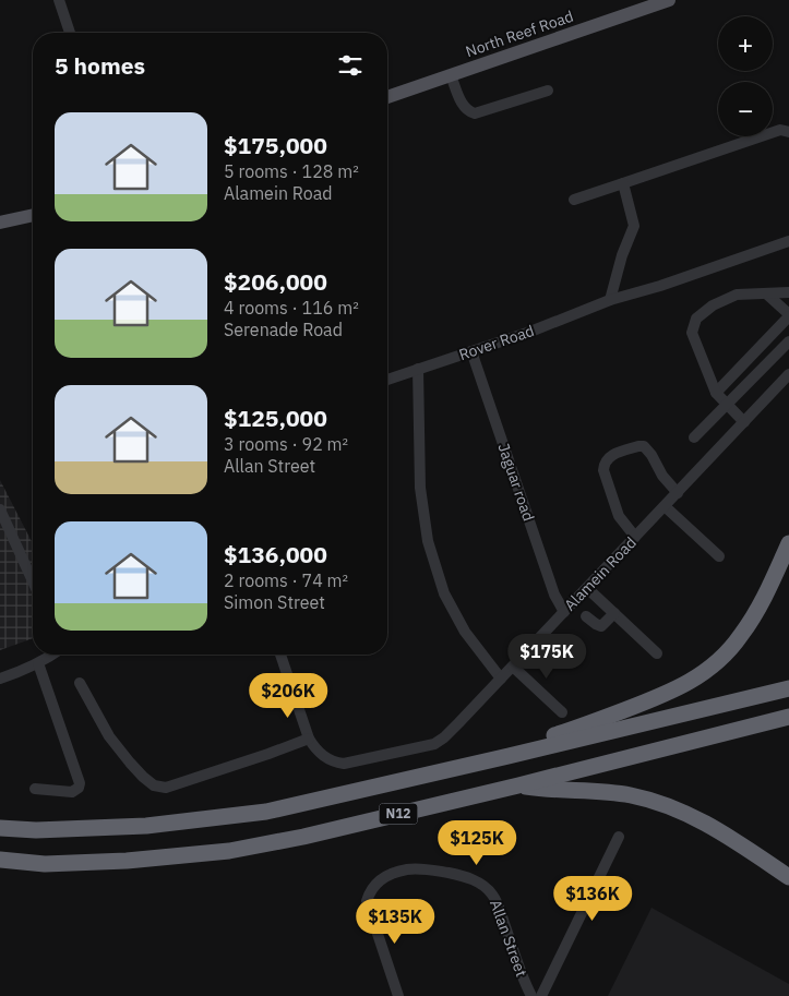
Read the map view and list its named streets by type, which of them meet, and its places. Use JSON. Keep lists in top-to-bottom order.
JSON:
{
  "streets": {
    "highway": ["N12"],
    "main road": ["North Reef Road"],
    "street": [
      "Rover Road",
      "Jaguar road",
      "Alamein Road",
      "Allan Street"
    ]
  },
  "crossings": [
    ["Rover Road", "Jaguar road"],
    ["Jaguar road", "Alamein Road"]
  ],
  "page": {
    "map_buttons": ["+", "−"],
    "heading": "5 homes",
    "list": [
      {
        "name": "$175,000",
        "note": "5 rooms · 128 m² · Alamein Road"
      },
      {
        "name": "$206,000",
        "note": "4 rooms · 116 m² · Serenade Road"
      },
      {
        "name": "$125,000",
        "note": "3 rooms · 92 m² · Allan Street"
      },
      {
        "name": "$136,000",
        "note": "2 rooms · 74 m² · Simon Street"
      }
    ],
    "price": [
      "$175K",
      "$206K",
      "$125K",
      "$136K",
      "$135K"
    ]
  }
}
